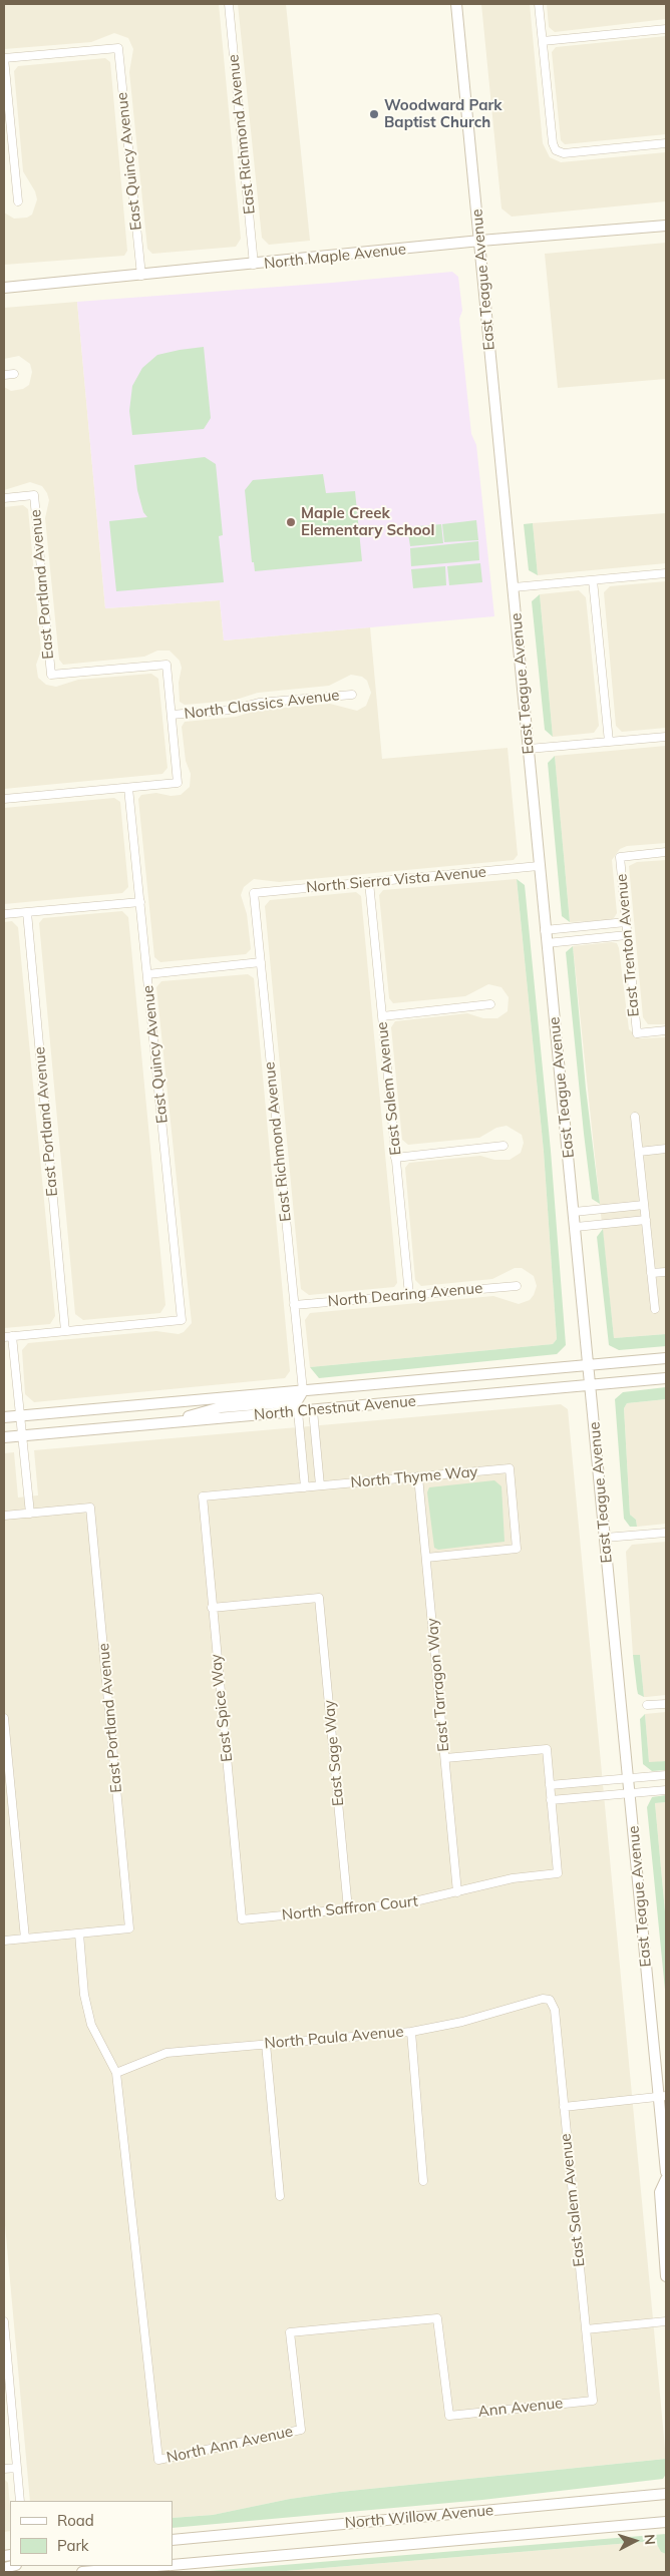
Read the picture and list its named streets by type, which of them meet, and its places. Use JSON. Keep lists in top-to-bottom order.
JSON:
{
  "streets": {
    "street": [
      "East Richmond Avenue",
      "East Quincy Avenue",
      "North Maple Avenue",
      "East Teague Avenue",
      "East Portland Avenue",
      "North Classics Avenue",
      "North Sierra Vista Avenue",
      "East Trenton Avenue",
      "East Salem Avenue",
      "North Dearing Avenue",
      "North Chestnut Avenue",
      "North Thyme Way",
      "East Tarragon Way",
      "East Spice Way",
      "East Sage Way",
      "North Saffron Court",
      "North Paula Avenue",
      "Ann Avenue",
      "North Ann Avenue",
      "North Willow Avenue"
    ]
  },
  "crossings": [
    ["East Richmond Avenue", "North Maple Avenue"],
    ["East Richmond Avenue", "North Sierra Vista Avenue"],
    ["East Richmond Avenue", "North Dearing Avenue"],
    ["East Richmond Avenue", "North Chestnut Avenue"],
    ["East Quincy Avenue", "North Maple Avenue"],
    ["East Quincy Avenue", "East Portland Avenue"],
    ["North Maple Avenue", "East Teague Avenue"],
    ["East Teague Avenue", "North Sierra Vista Avenue"],
    ["East Teague Avenue", "North Chestnut Avenue"],
    ["East Portland Avenue", "North Classics Avenue"],
    ["North Sierra Vista Avenue", "East Salem Avenue"],
    ["East Salem Avenue", "North Dearing Avenue"],
    ["East Salem Avenue", "North Paula Avenue"],
    ["East Salem Avenue", "Ann Avenue"],
    ["North Thyme Way", "East Tarragon Way"],
    ["North Thyme Way", "East Spice Way"],
    ["East Tarragon Way", "North Saffron Court"],
    ["East Spice Way", "East Sage Way"],
    ["East Spice Way", "North Saffron Court"],
    ["East Sage Way", "North Saffron Court"],
    ["North Paula Avenue", "North Ann Avenue"],
    ["Ann Avenue", "North Ann Avenue"]
  ],
  "places": ["Woodward Park Baptist Church", "Maple Creek Elementary School"],
  "legend": ["Road", "Park"],
  "north": "right"
}
